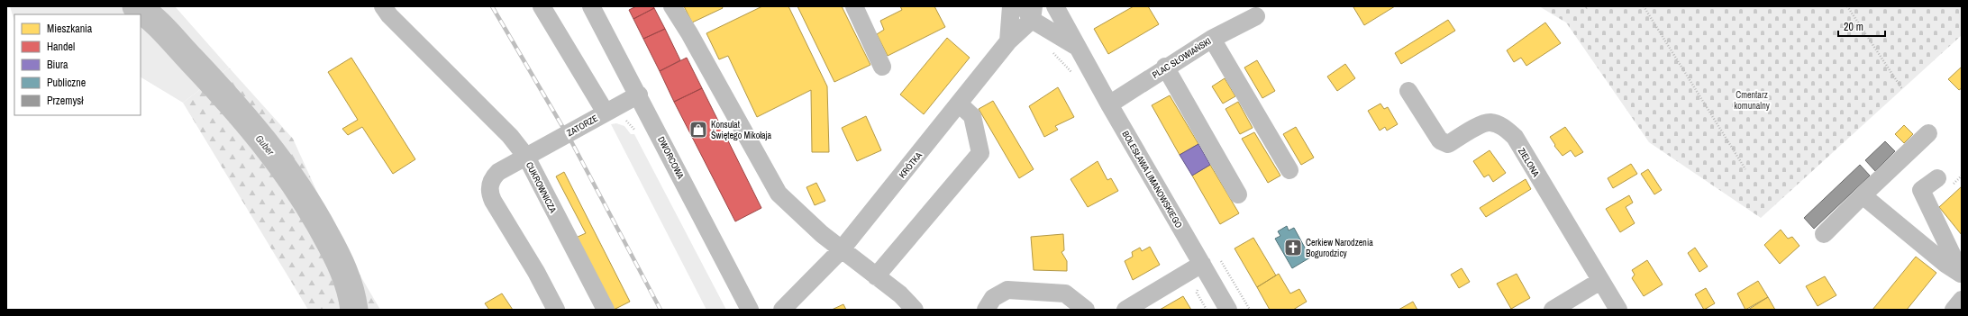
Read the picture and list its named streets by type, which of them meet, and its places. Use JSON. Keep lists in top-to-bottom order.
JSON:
{
  "streets": {
    "street": [
      "PLAC SŁOWIAŃSKI",
      "ZATORZE",
      "DWORCOWA",
      "ZIELONA",
      "KRÓTKA",
      "BOLESŁAWA LIMANOWSKIEGO",
      "CUKROWNICZA"
    ]
  },
  "crossings": [
    ["PLAC SŁOWIAŃSKI", "BOLESŁAWA LIMANOWSKIEGO"],
    ["ZATORZE", "DWORCOWA"],
    ["ZATORZE", "CUKROWNICZA"],
    ["KRÓTKA", "BOLESŁAWA LIMANOWSKIEGO"]
  ],
  "water": ["Guber"],
  "parks": ["Cmentarz komunalny"],
  "places": {
    "shop": ["Konsulat Świętego Mikołaja"],
    "church": ["Cerkiew Narodzenia Bogurodzicy"]
  },
  "legend": [
    "Mieszkania",
    "Handel",
    "Biura",
    "Publiczne",
    "Przemysł"
  ],
  "scale_bar": "20 m"
}
